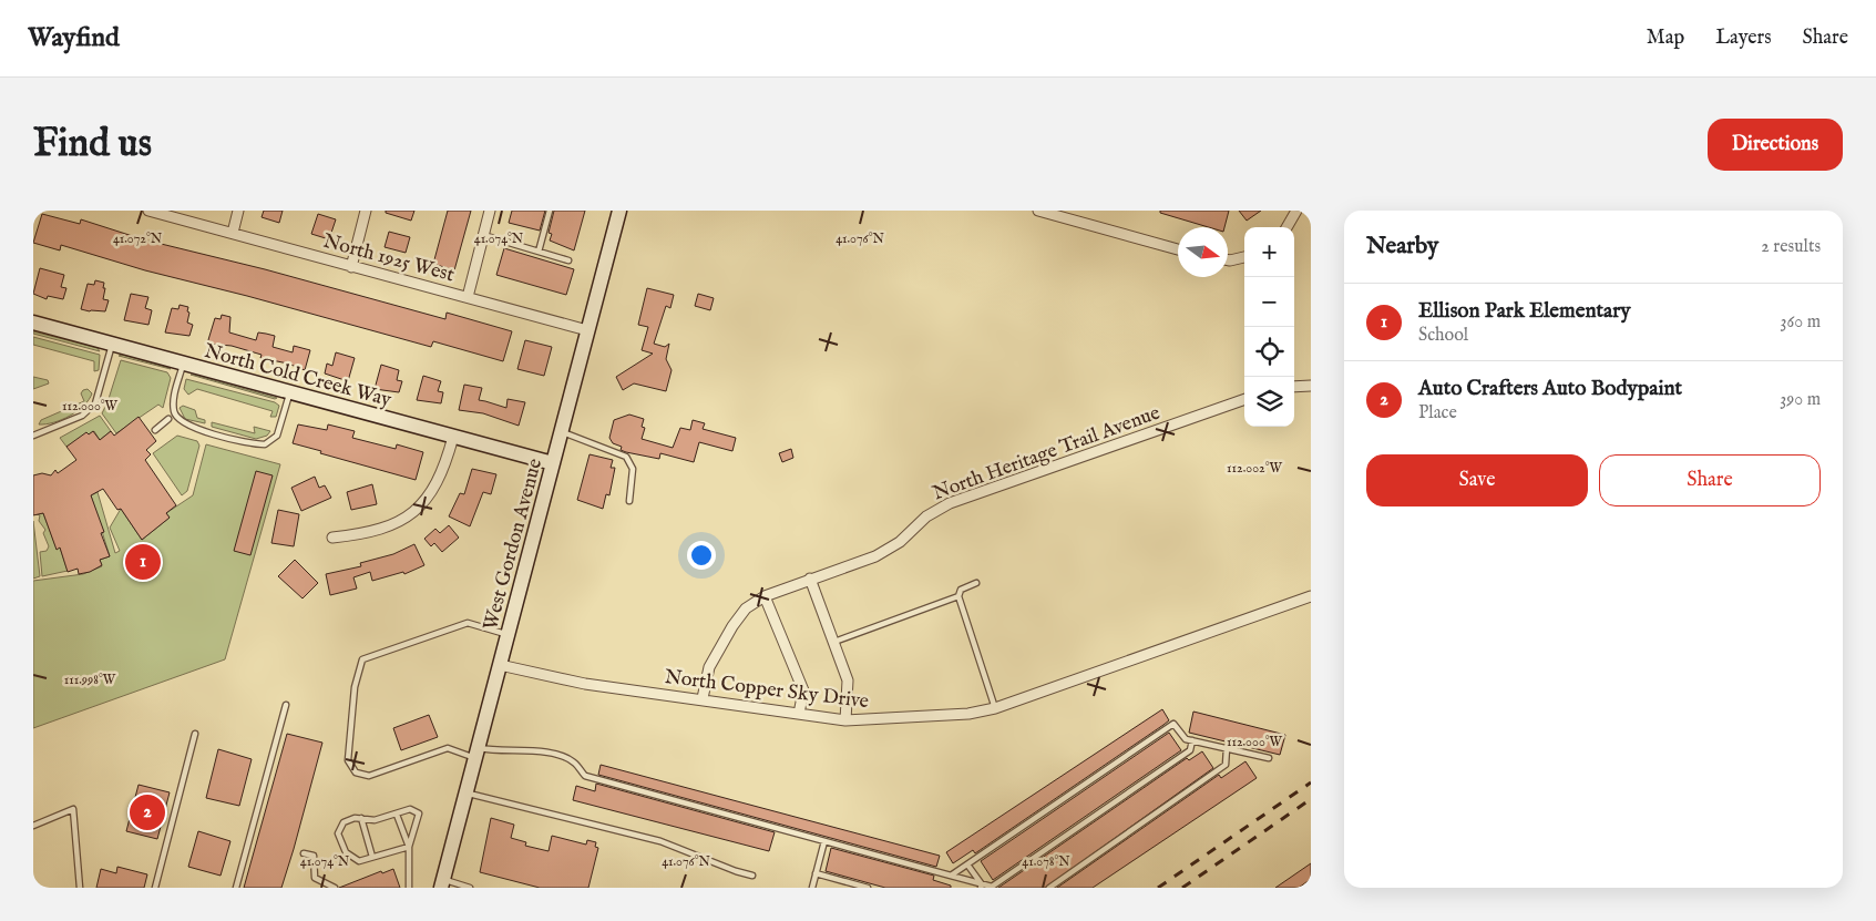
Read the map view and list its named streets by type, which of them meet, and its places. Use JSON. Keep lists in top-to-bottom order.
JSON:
{
  "streets": {
    "main road": ["North Cold Creek Way", "West Gordon Avenue"],
    "street": ["North 1925 West", "North Heritage Trail Avenue", "North Copper Sky Drive"]
  },
  "crossings": [
    ["North 1925 West", "West Gordon Avenue"],
    ["North Cold Creek Way", "West Gordon Avenue"],
    ["North Heritage Trail Avenue", "North Copper Sky Drive"],
    ["West Gordon Avenue", "North Copper Sky Drive"]
  ],
  "north": "right",
  "page": {
    "header": "Wayfind",
    "nav": ["Map", "Layers", "Share"],
    "buttons": [
      "Directions",
      ["Save", "Share"]
    ],
    "title": "Find us",
    "heading": ["Nearby", "2 results"],
    "map_buttons": ["+", "−"],
    "list": [
      {
        "mark": "1",
        "name": "Ellison Park Elementary",
        "note": "School",
        "value": "360 m"
      },
      {
        "mark": "2",
        "name": "Auto Crafters Auto Bodypaint",
        "note": "Place",
        "value": "390 m"
      }
    ],
    "pins": ["1", "2"]
  },
  "coordinates": [
    "41.072°N",
    "41.074°N",
    "41.076°N",
    "112.000°W",
    "112.002°W",
    "111.998°W",
    "41.078°N"
  ]
}
